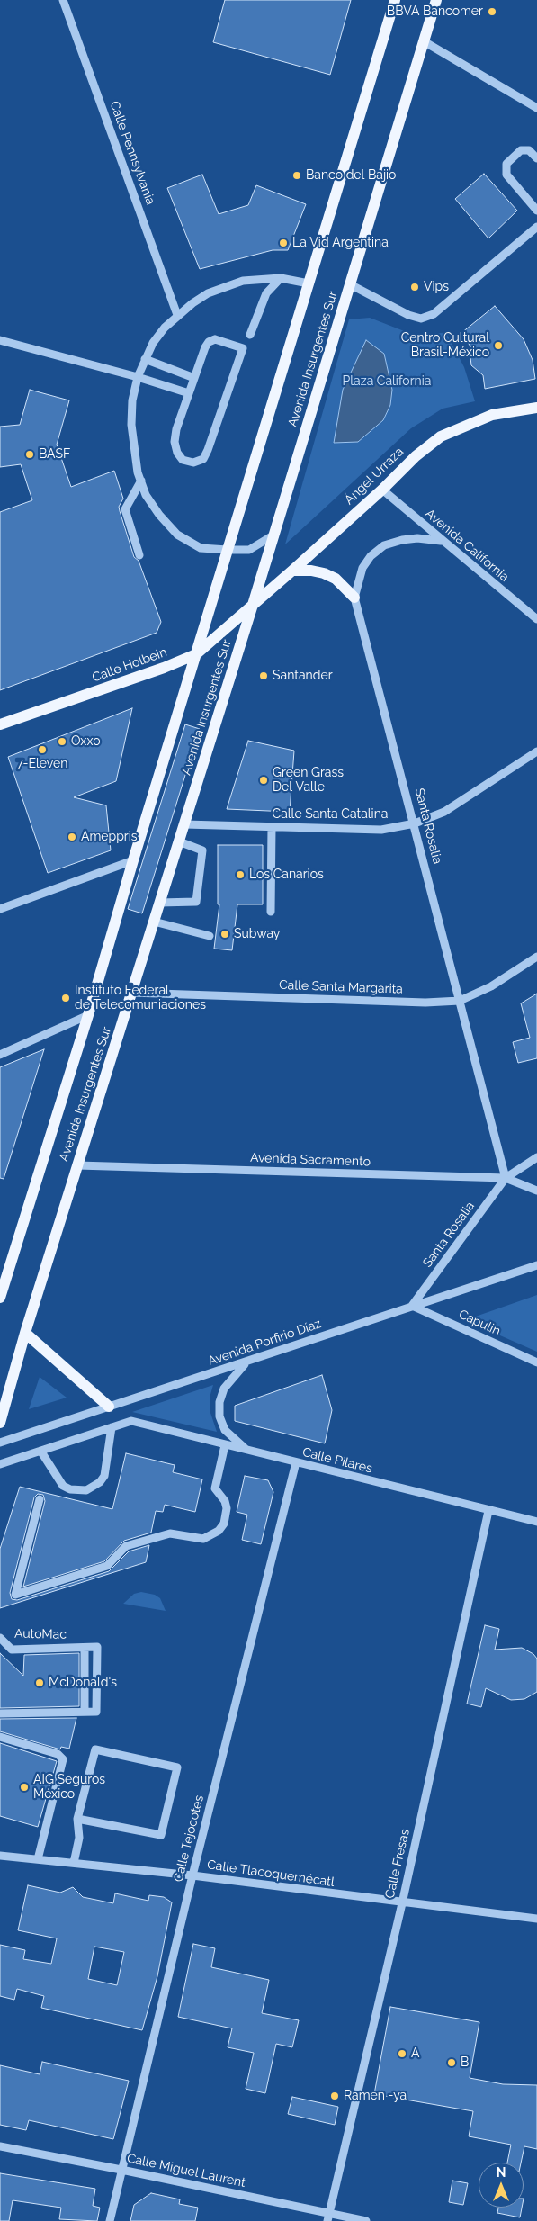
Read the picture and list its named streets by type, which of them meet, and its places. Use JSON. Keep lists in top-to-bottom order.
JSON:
{
  "streets": {
    "main road": ["Avenida Insurgentes Sur", "Ángel Urraza", "Calle Holbein"],
    "street": [
      "Calle Pennsylvania",
      "Avenida California",
      "Calle Santa Catalina",
      "Santa Rosalia",
      "Calle Santa Margarita",
      "Avenida Sacramento",
      "Capulin",
      "Avenida Porfirio Díaz",
      "Calle Pilares",
      "AutoMac",
      "Calle Tejocotes",
      "Calle Fresas",
      "Calle Tlacoquemécatl",
      "Calle Miguel Laurent"
    ]
  },
  "crossings": [
    ["Avenida Insurgentes Sur", "Ángel Urraza"],
    ["Avenida Insurgentes Sur", "Calle Holbein"],
    ["Avenida Insurgentes Sur", "Calle Santa Catalina"],
    ["Avenida Insurgentes Sur", "Calle Santa Margarita"],
    ["Avenida Insurgentes Sur", "Avenida Sacramento"],
    ["Ángel Urraza", "Avenida California"],
    ["Ángel Urraza", "Calle Holbein"],
    ["Calle Santa Catalina", "Santa Rosalia"],
    ["Santa Rosalia", "Calle Santa Margarita"],
    ["Santa Rosalia", "Avenida Sacramento"],
    ["Santa Rosalia", "Capulin"],
    ["Santa Rosalia", "Avenida Porfirio Díaz"],
    ["Capulin", "Avenida Porfirio Díaz"],
    ["Calle Pilares", "Calle Tejocotes"],
    ["Calle Pilares", "Calle Fresas"],
    ["Calle Tejocotes", "Calle Tlacoquemécatl"],
    ["Calle Tejocotes", "Calle Miguel Laurent"],
    ["Calle Fresas", "Calle Tlacoquemécatl"],
    ["Calle Fresas", "Calle Miguel Laurent"]
  ],
  "parks": ["Plaza California"],
  "places": [
    "BBVA Bancomer",
    "Banco del Bajio",
    "La Vid Argentina",
    "Vips",
    "Centro Cultural Brasil-México",
    "BASF",
    "Santander",
    "Oxxo",
    "7-Eleven",
    "Green Grass Del Valle",
    "Ameppris",
    "Los Canarios",
    "Subway",
    "Instituto Federal de Telecomuniaciones",
    "McDonald's",
    "AIG Seguros México",
    "A",
    "B",
    "Ramen -ya"
  ],
  "north": "top"
}
